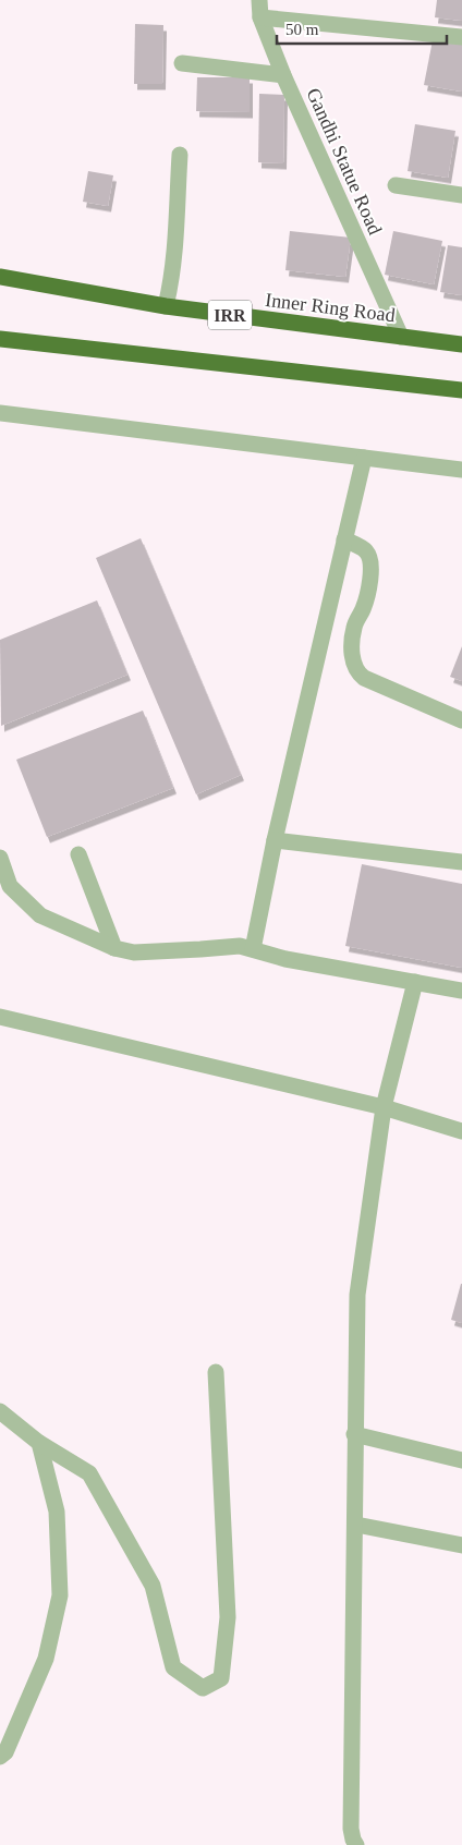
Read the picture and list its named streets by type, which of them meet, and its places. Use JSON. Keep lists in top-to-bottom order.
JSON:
{
  "streets": {
    "highway": ["Inner Ring Road", "IRR"],
    "street": ["Gandhi Statue Road"]
  },
  "crossings": [
    ["Gandhi Statue Road", "Inner Ring Road"]
  ],
  "scale_bar": "50 m"
}
